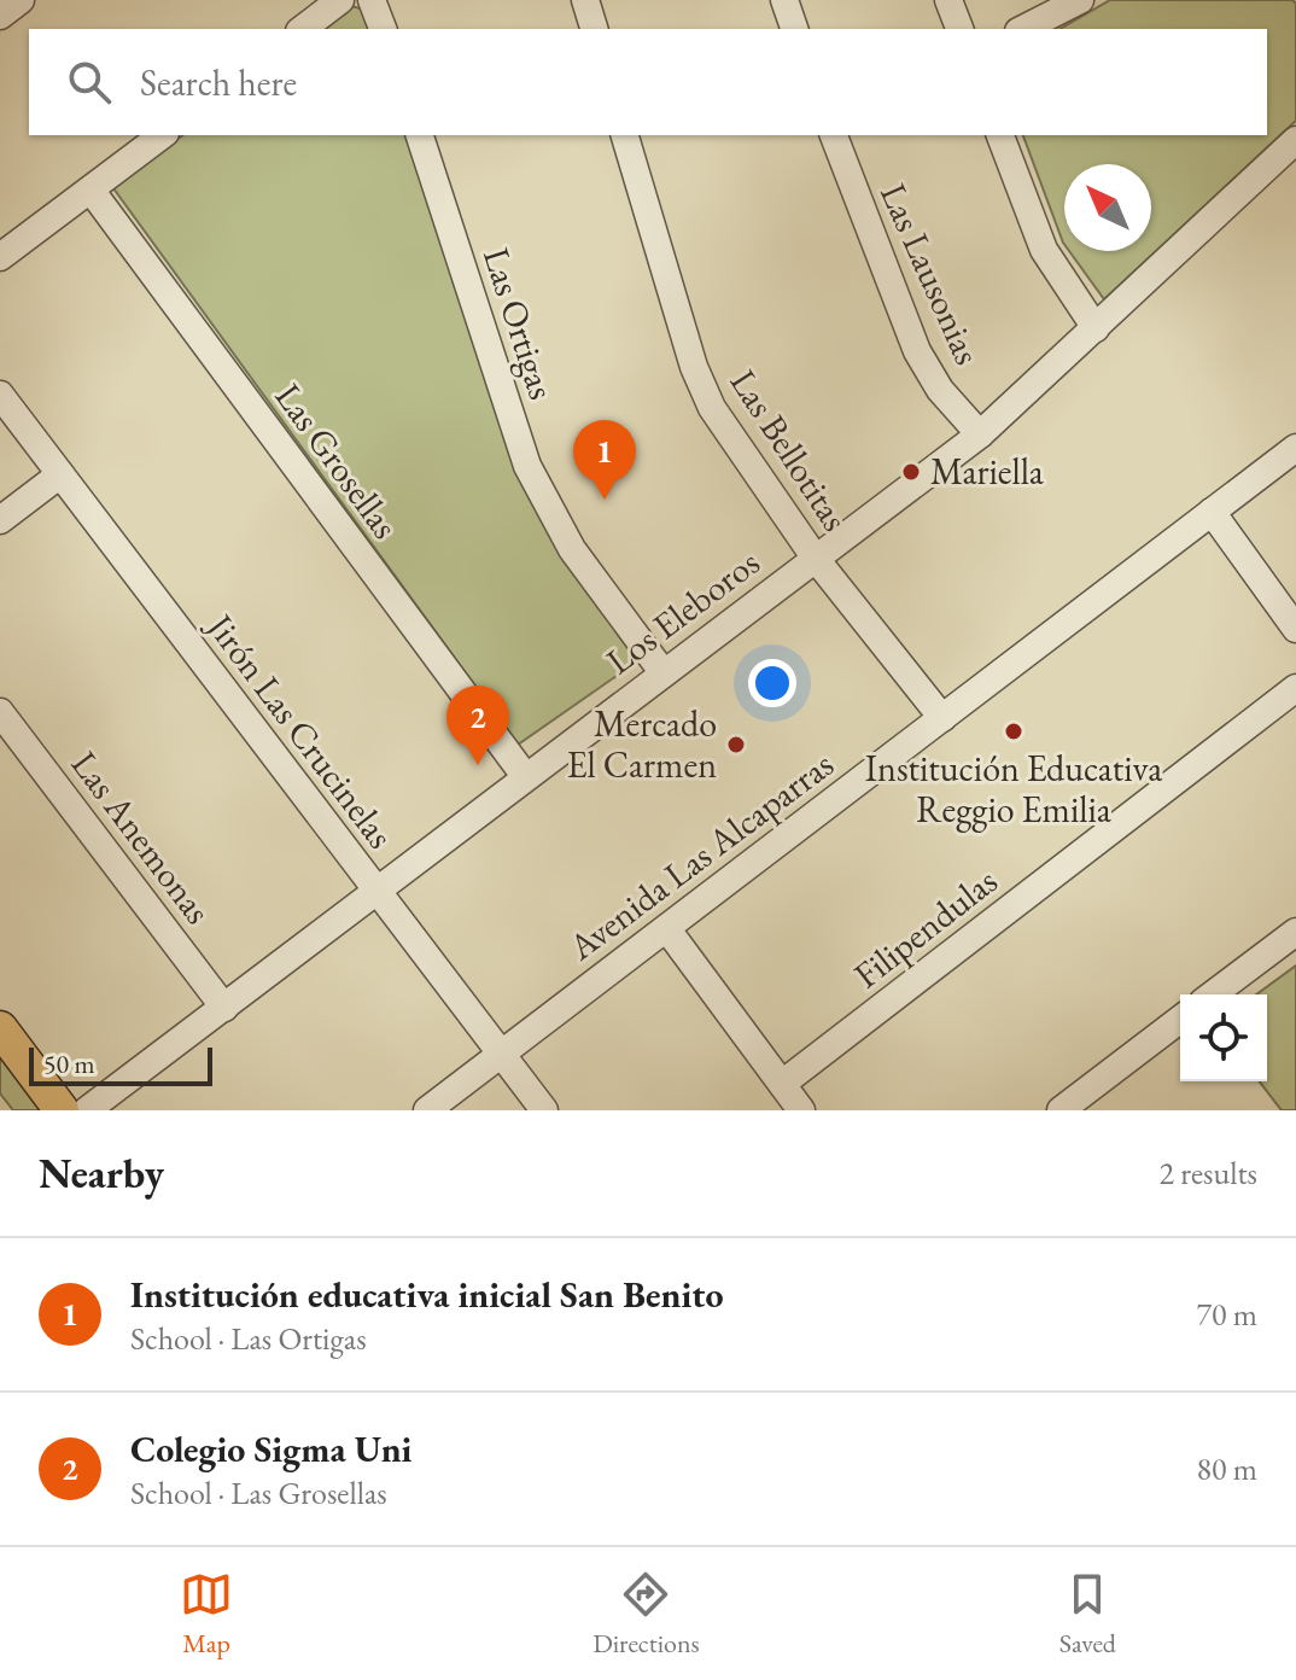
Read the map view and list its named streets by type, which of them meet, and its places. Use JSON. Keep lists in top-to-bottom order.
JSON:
{
  "streets": {
    "street": [
      "Las Lausonias",
      "Las Ortigas",
      "Las Bellotitas",
      "Las Grosellas",
      "Los Eleboros",
      "Jirón Las Crucinelas",
      "Las Anemonas",
      "Avenida Las Alcaparras",
      "Filipendulas"
    ]
  },
  "crossings": [
    ["Las Lausonias", "Los Eleboros"],
    ["Las Ortigas", "Los Eleboros"],
    ["Las Bellotitas", "Los Eleboros"],
    ["Las Bellotitas", "Avenida Las Alcaparras"],
    ["Las Grosellas", "Los Eleboros"],
    ["Los Eleboros", "Jirón Las Crucinelas"],
    ["Los Eleboros", "Las Anemonas"],
    ["Jirón Las Crucinelas", "Avenida Las Alcaparras"]
  ],
  "places": ["Mariella", "Institución Educativa Reggio Emilia", "Mercado El Carmen"],
  "scale_bar": "50 m",
  "north": "top left",
  "page": {
    "search": "Search here",
    "pins": ["1", "2"],
    "scale": "50 m",
    "heading": ["Nearby", "2 results"],
    "list": [
      {
        "mark": "1",
        "name": "Institución educativa inicial San Benito",
        "note": "School · Las Ortigas",
        "value": "70 m"
      },
      {
        "mark": "2",
        "name": "Colegio Sigma Uni",
        "note": "School · Las Grosellas",
        "value": "80 m"
      }
    ],
    "nav": ["Map", "Directions", "Saved"]
  }
}
